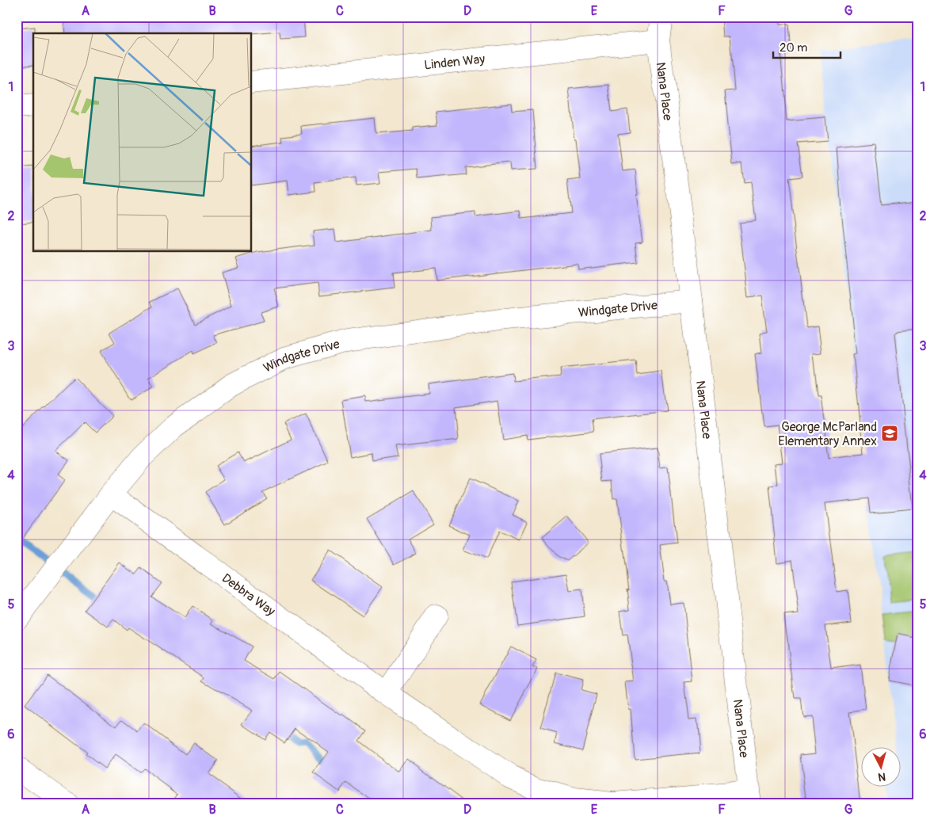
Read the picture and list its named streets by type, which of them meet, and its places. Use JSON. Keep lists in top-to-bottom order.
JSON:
{
  "streets": {
    "street": [
      "Linden Way",
      "Nana Place",
      "Windgate Drive",
      "Debbra Way"
    ]
  },
  "crossings": [
    ["Linden Way", "Nana Place"],
    ["Nana Place", "Windgate Drive"],
    ["Nana Place", "Debbra Way"],
    ["Windgate Drive", "Debbra Way"]
  ],
  "places": {
    "school or university": ["George McParland Elementary Annex"]
  },
  "scale_bar": "20 m",
  "north": "bottom",
  "grid": {
    "columns": [
      "A",
      "B",
      "C",
      "D",
      "E",
      "F",
      "G"
    ],
    "rows": [
      "1",
      "2",
      "3",
      "4",
      "5",
      "6"
    ]
  }
}
